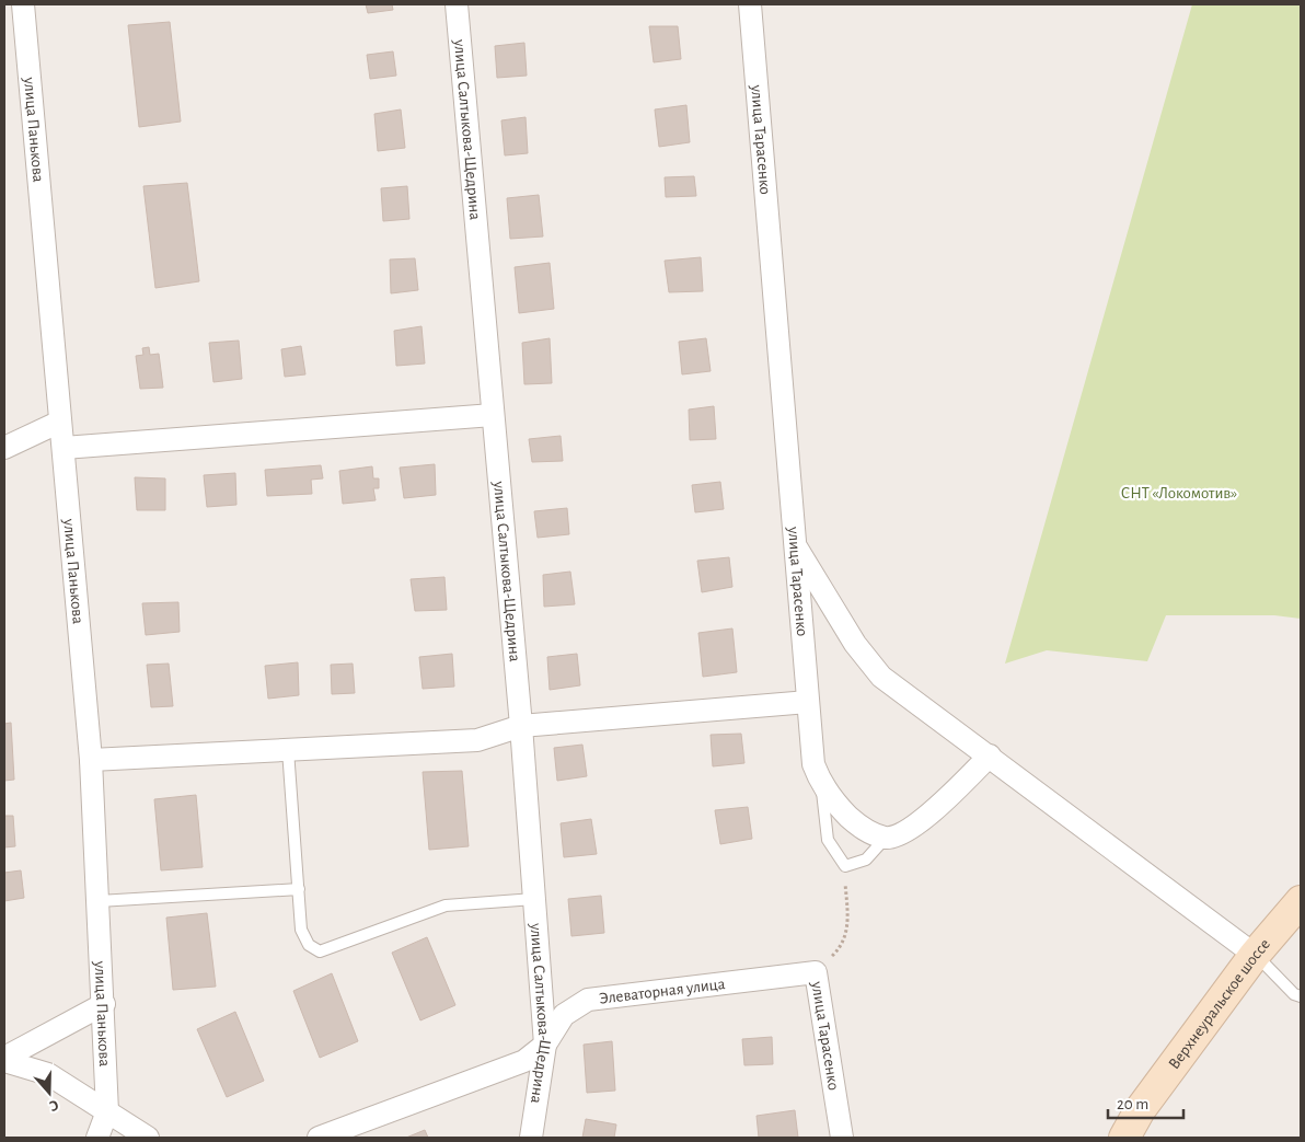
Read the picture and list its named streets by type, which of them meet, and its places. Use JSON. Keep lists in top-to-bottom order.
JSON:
{
  "streets": {
    "main road": ["Верхнеуральское шоссе"],
    "street": [
      "улица Панькова",
      "улица Салтыкова-Щедрина",
      "улица Тарасенко",
      "Элеваторная улица"
    ]
  },
  "crossings": [
    ["улица Салтыкова-Щедрина", "Элеваторная улица"],
    ["улица Тарасенко", "Элеваторная улица"]
  ],
  "parks": ["СНТ «Локомотив»"],
  "scale_bar": "20 m",
  "north": "bottom"
}
